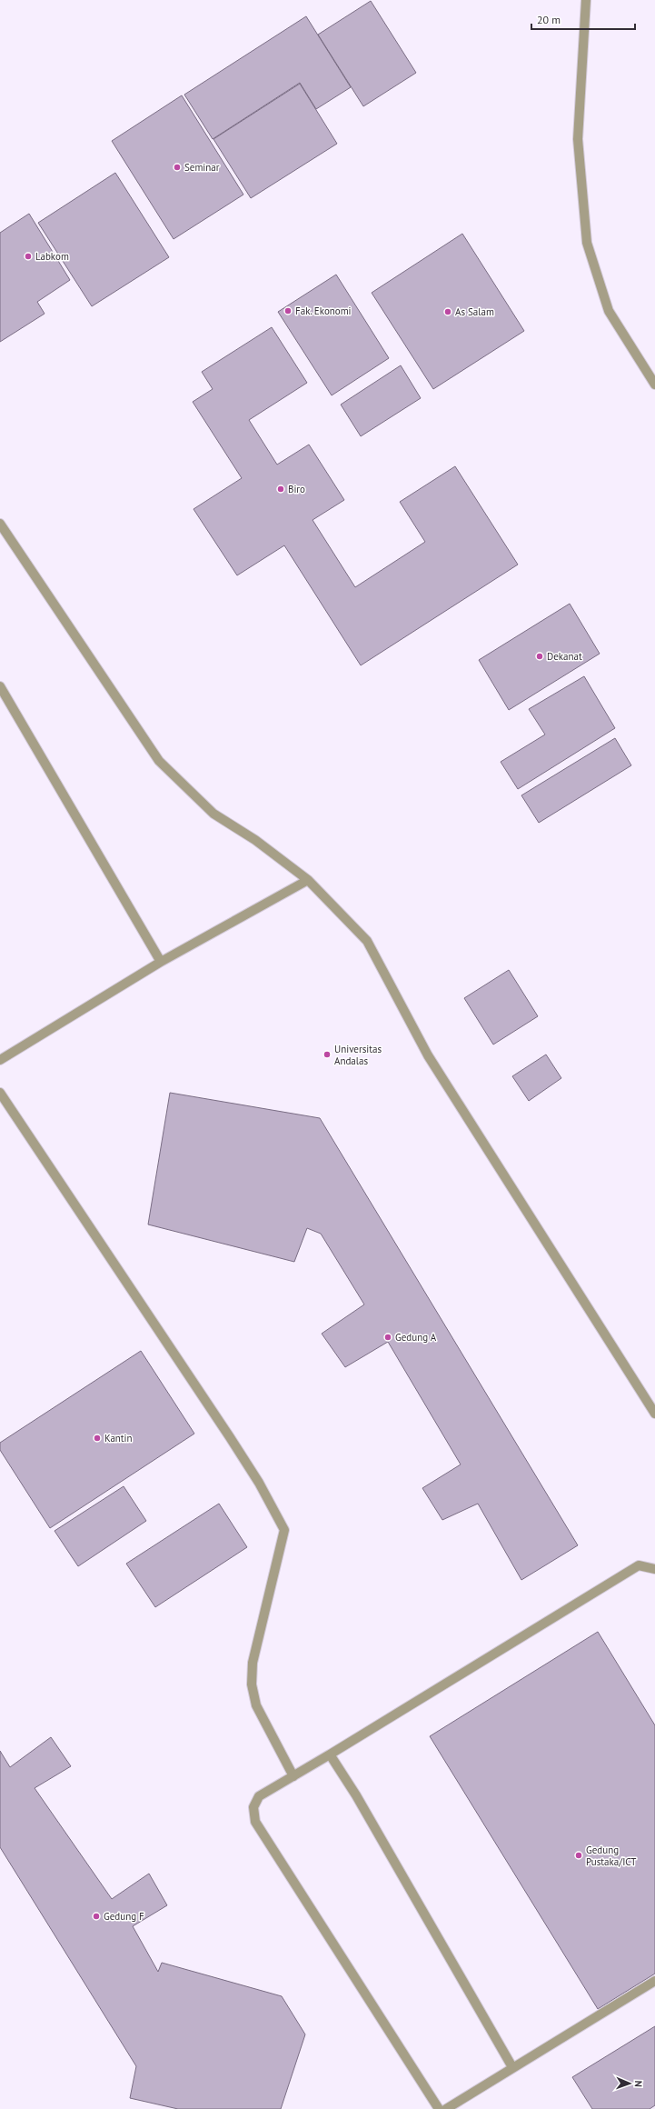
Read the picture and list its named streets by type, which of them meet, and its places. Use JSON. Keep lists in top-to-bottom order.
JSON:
{
  "places": [
    "Seminar",
    "Labkom",
    "Fak. Ekonomi",
    "As Salam",
    "Biro",
    "Dekanat",
    "Universitas Andalas",
    "Gedung A",
    "Kantin",
    "Gedung Pustaka/ICT",
    "Gedung F"
  ],
  "scale_bar": "20 m",
  "north": "right"
}
